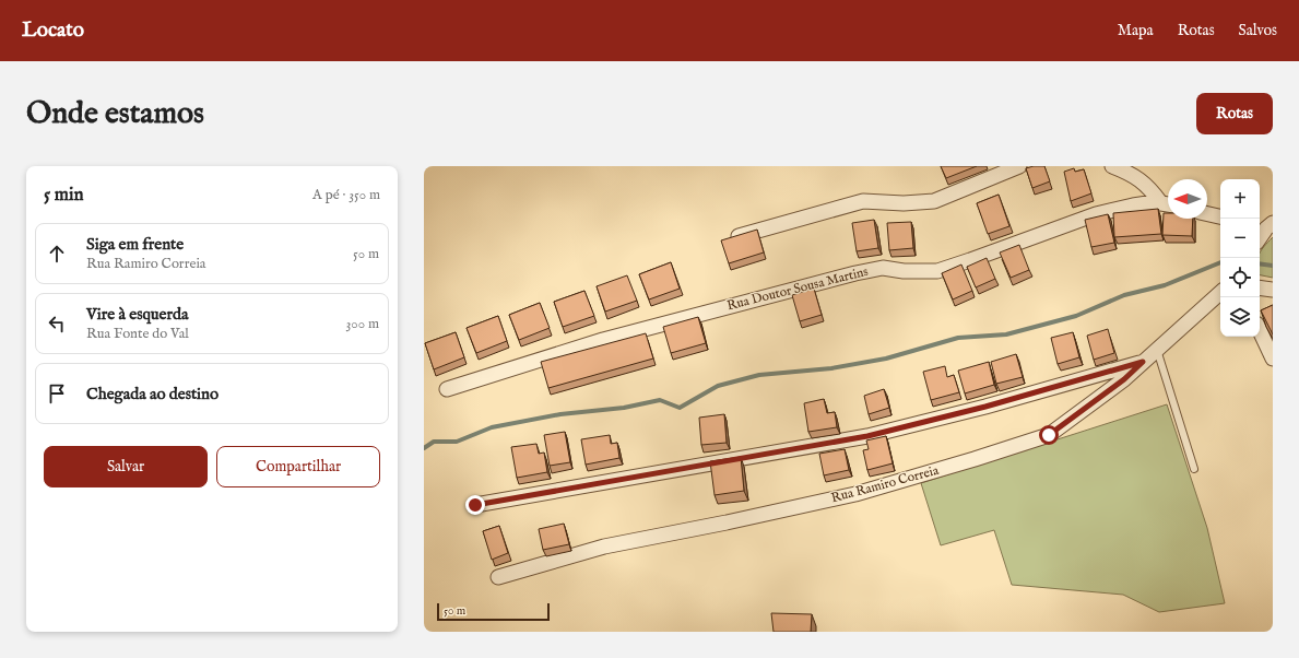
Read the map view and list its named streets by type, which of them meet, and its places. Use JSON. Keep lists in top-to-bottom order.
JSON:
{
  "streets": {
    "street": ["Rua Doutor Sousa Martins", "Rua Ramiro Correia"]
  },
  "scale_bar": "50 m",
  "north": "left",
  "page": {
    "header": "Locato",
    "nav": ["Mapa", "Rotas", "Salvos"],
    "buttons": [
      "Rotas",
      ["Salvar", "Compartilhar"]
    ],
    "title": "Onde estamos",
    "heading": ["5 min", "A pé · 350 m"],
    "map_buttons": ["+", "−"],
    "list": [
      ["Siga em frente", "Rua Ramiro Correia", "50 m"],
      ["Vire à esquerda", "Rua Fonte do Val", "300 m"],
      "Chegada ao destino"
    ],
    "scale": "50 m"
  }
}
